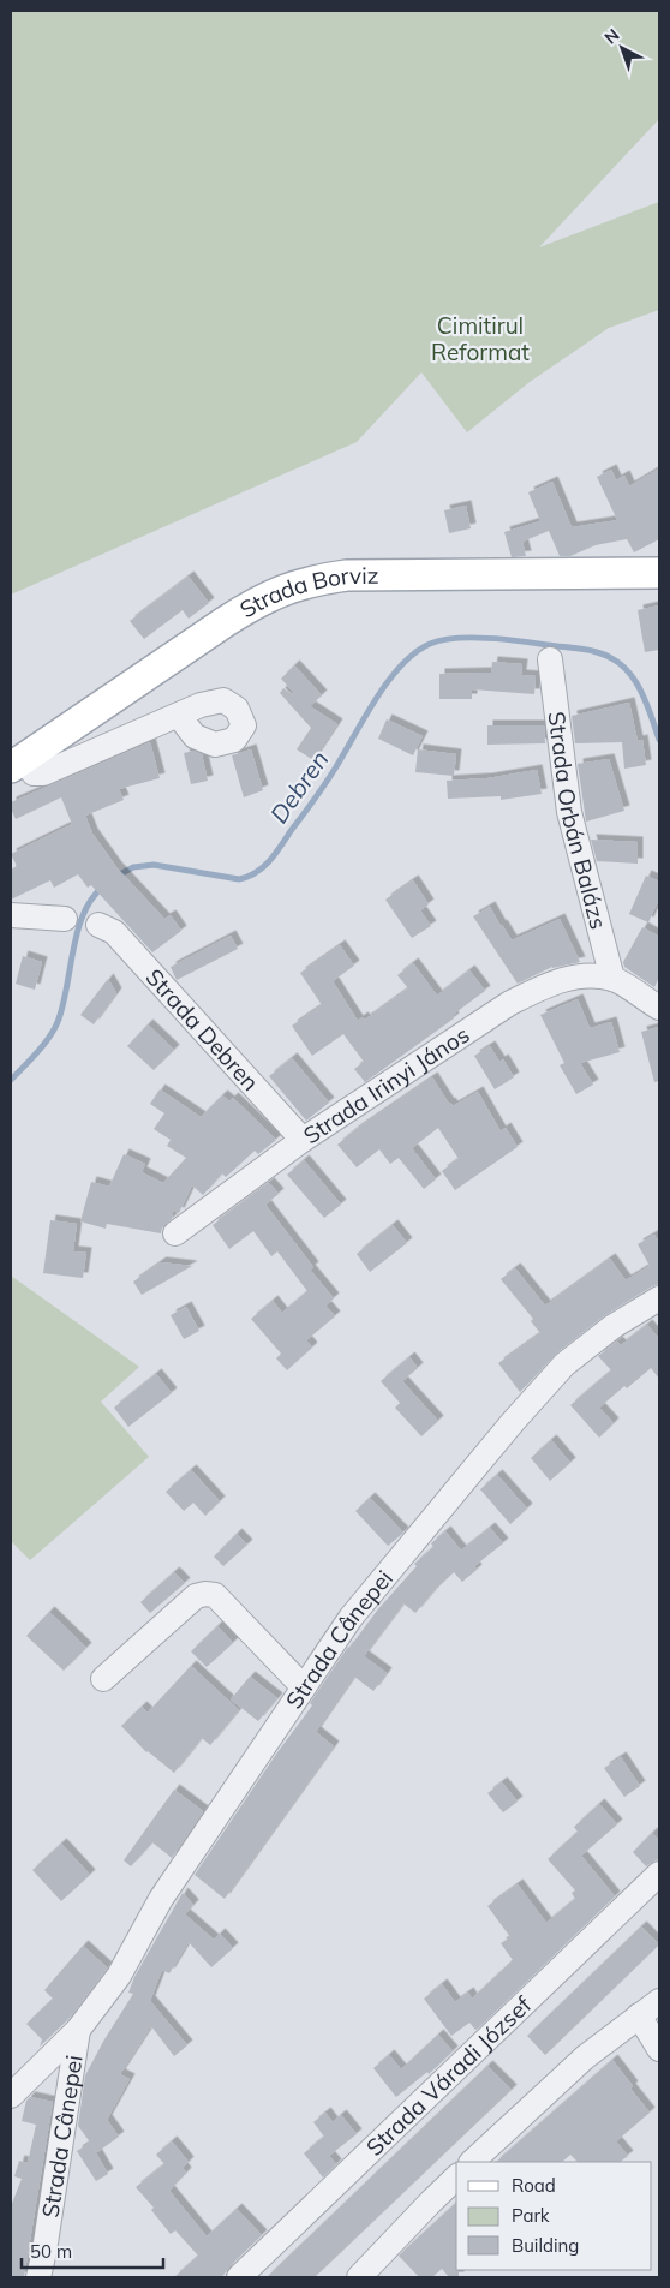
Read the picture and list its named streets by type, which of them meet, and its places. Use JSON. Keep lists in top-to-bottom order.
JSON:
{
  "streets": {
    "main road": ["Strada Borviz"],
    "street": [
      "Strada Orbán Balázs",
      "Strada Debren",
      "Strada Irinyi János",
      "Strada Cânepei",
      "Strada Váradi József"
    ]
  },
  "crossings": [
    ["Strada Orbán Balázs", "Strada Irinyi János"],
    ["Strada Debren", "Strada Irinyi János"]
  ],
  "water": ["Debren"],
  "parks": ["Cimitirul Reformat"],
  "legend": ["Road", "Park", "Building"],
  "scale_bar": "50 m",
  "north": "top left"
}
